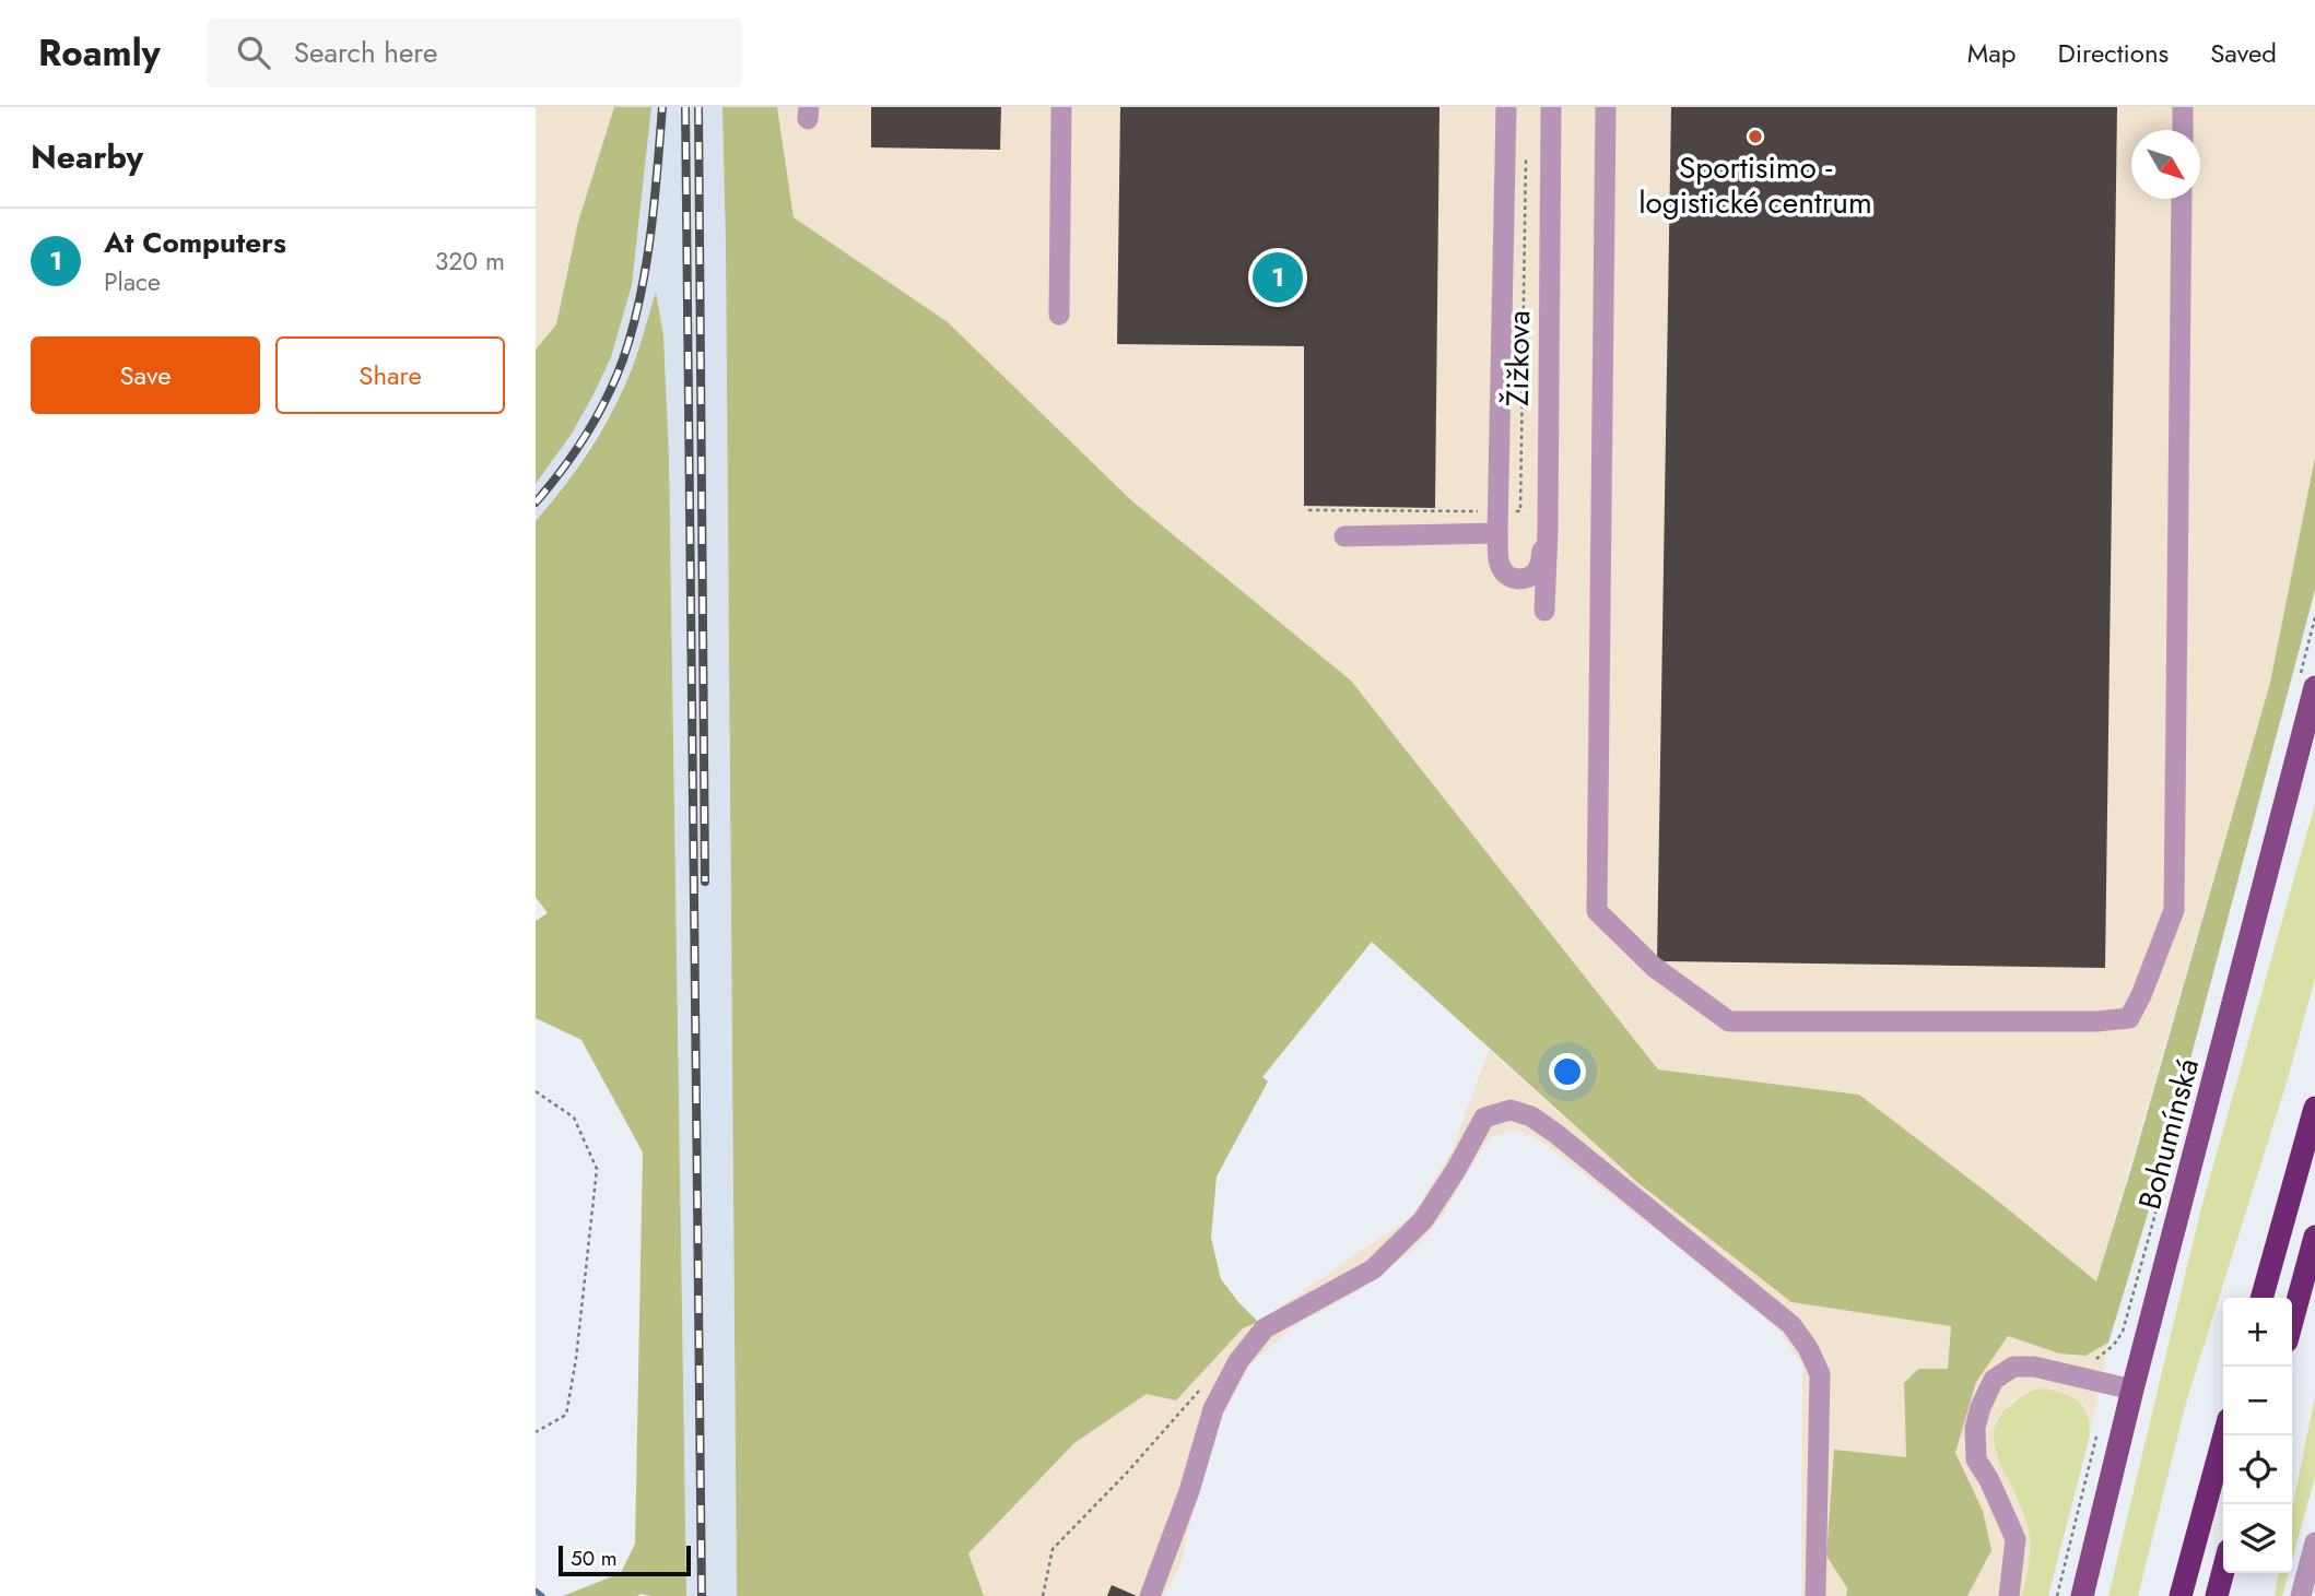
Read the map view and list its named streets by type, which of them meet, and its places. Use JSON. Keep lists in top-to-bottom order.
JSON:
{
  "streets": {
    "main road": ["Bohumínská"],
    "street": ["Žižkova"]
  },
  "places": ["Sportisimo - logistické centrum"],
  "scale_bar": "50 m",
  "north": "bottom right",
  "page": {
    "header": "Roamly",
    "search": "Search here",
    "nav": ["Map", "Directions", "Saved"],
    "heading": "Nearby",
    "list": [
      {
        "mark": "1",
        "name": "At Computers",
        "note": "Place",
        "value": "320 m"
      }
    ],
    "pins": "1",
    "buttons": ["Save", "Share"],
    "map_buttons": ["+", "−"],
    "scale": "50 m"
  }
}
